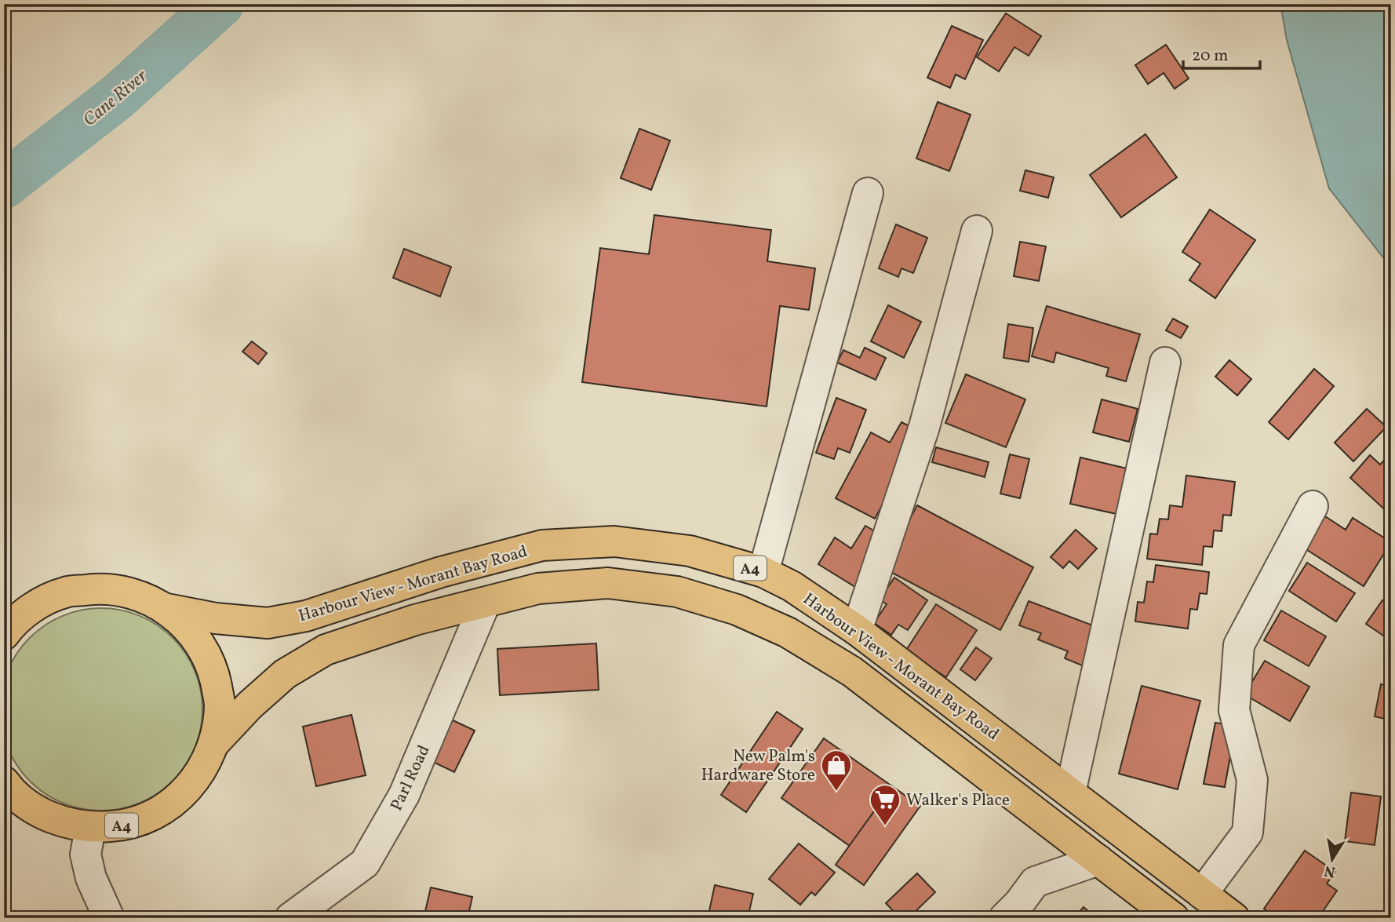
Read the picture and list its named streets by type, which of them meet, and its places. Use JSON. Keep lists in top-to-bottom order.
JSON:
{
  "streets": {
    "highway": ["A4", "Harbour View - Morant Bay Road"],
    "street": ["Parl Road"]
  },
  "crossings": [
    ["A4", "Harbour View - Morant Bay Road"],
    ["Harbour View - Morant Bay Road", "Parl Road"]
  ],
  "water": ["Cane River"],
  "places": {
    "shop": ["New Palm's Hardware Store"],
    "supermarket": ["Walker's Place"]
  },
  "scale_bar": "20 m",
  "north": "bottom"
}
